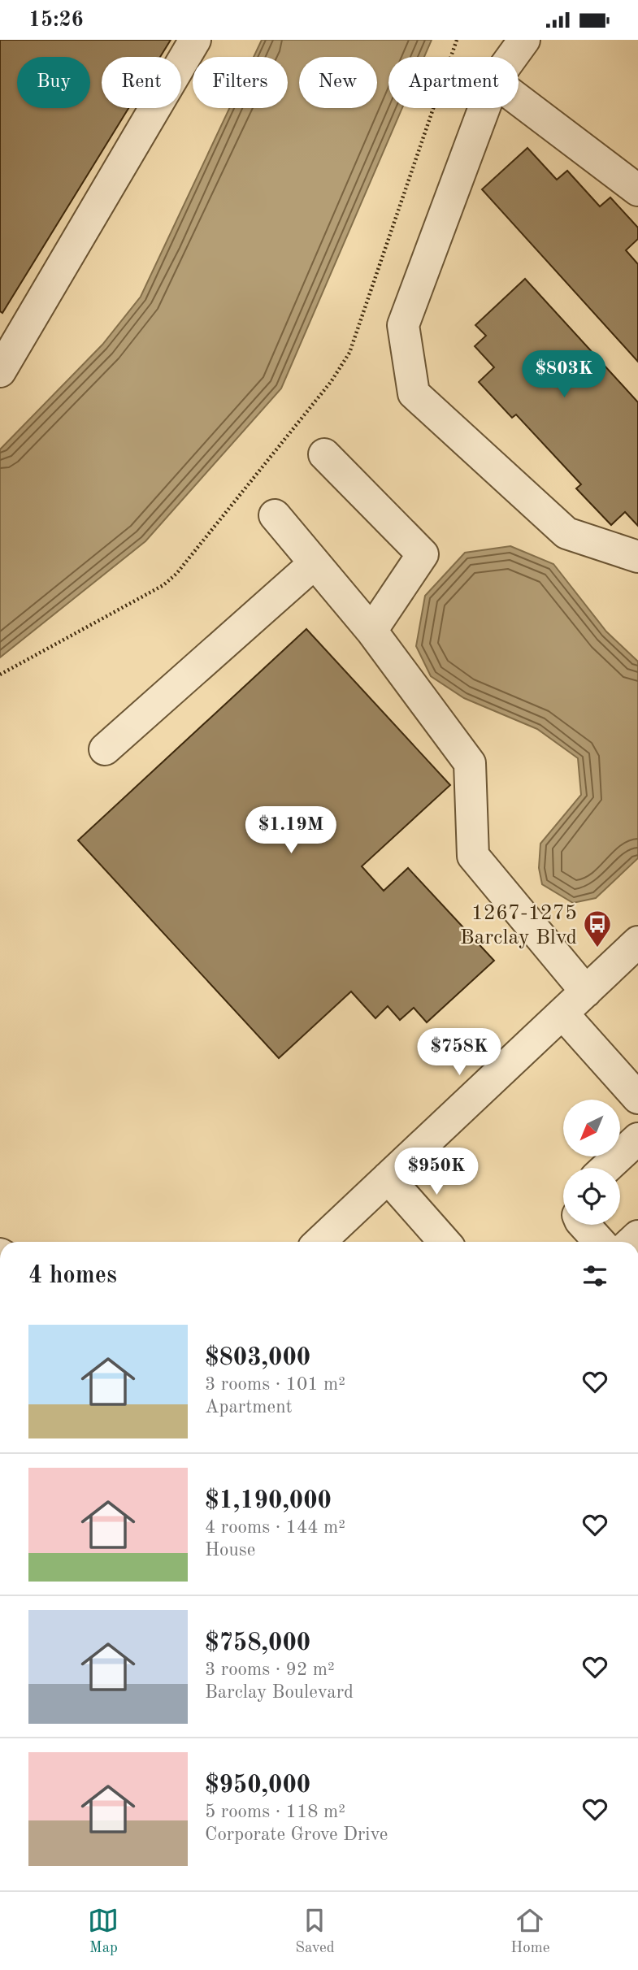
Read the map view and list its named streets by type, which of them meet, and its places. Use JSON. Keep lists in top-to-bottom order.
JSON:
{
  "places": {
    "bus stop": ["1267-1275 Barclay Blvd"]
  },
  "north": "bottom left",
  "page": {
    "status": "15:26",
    "chip": [
      "Buy",
      "Rent",
      "Filters",
      "New",
      "Apartment"
    ],
    "price": [
      "$803K",
      "$1.19M",
      "$758K",
      "$950K"
    ],
    "heading": "4 homes",
    "list": [
      {
        "name": "$803,000",
        "note": "3 rooms · 101 m² · Apartment"
      },
      {
        "name": "$1,190,000",
        "note": "4 rooms · 144 m² · House"
      },
      {
        "name": "$758,000",
        "note": "3 rooms · 92 m² · Barclay Boulevard"
      },
      {
        "name": "$950,000",
        "note": "5 rooms · 118 m² · Corporate Grove Drive"
      }
    ],
    "tabs": ["Map", "Saved", "Home"]
  }
}
